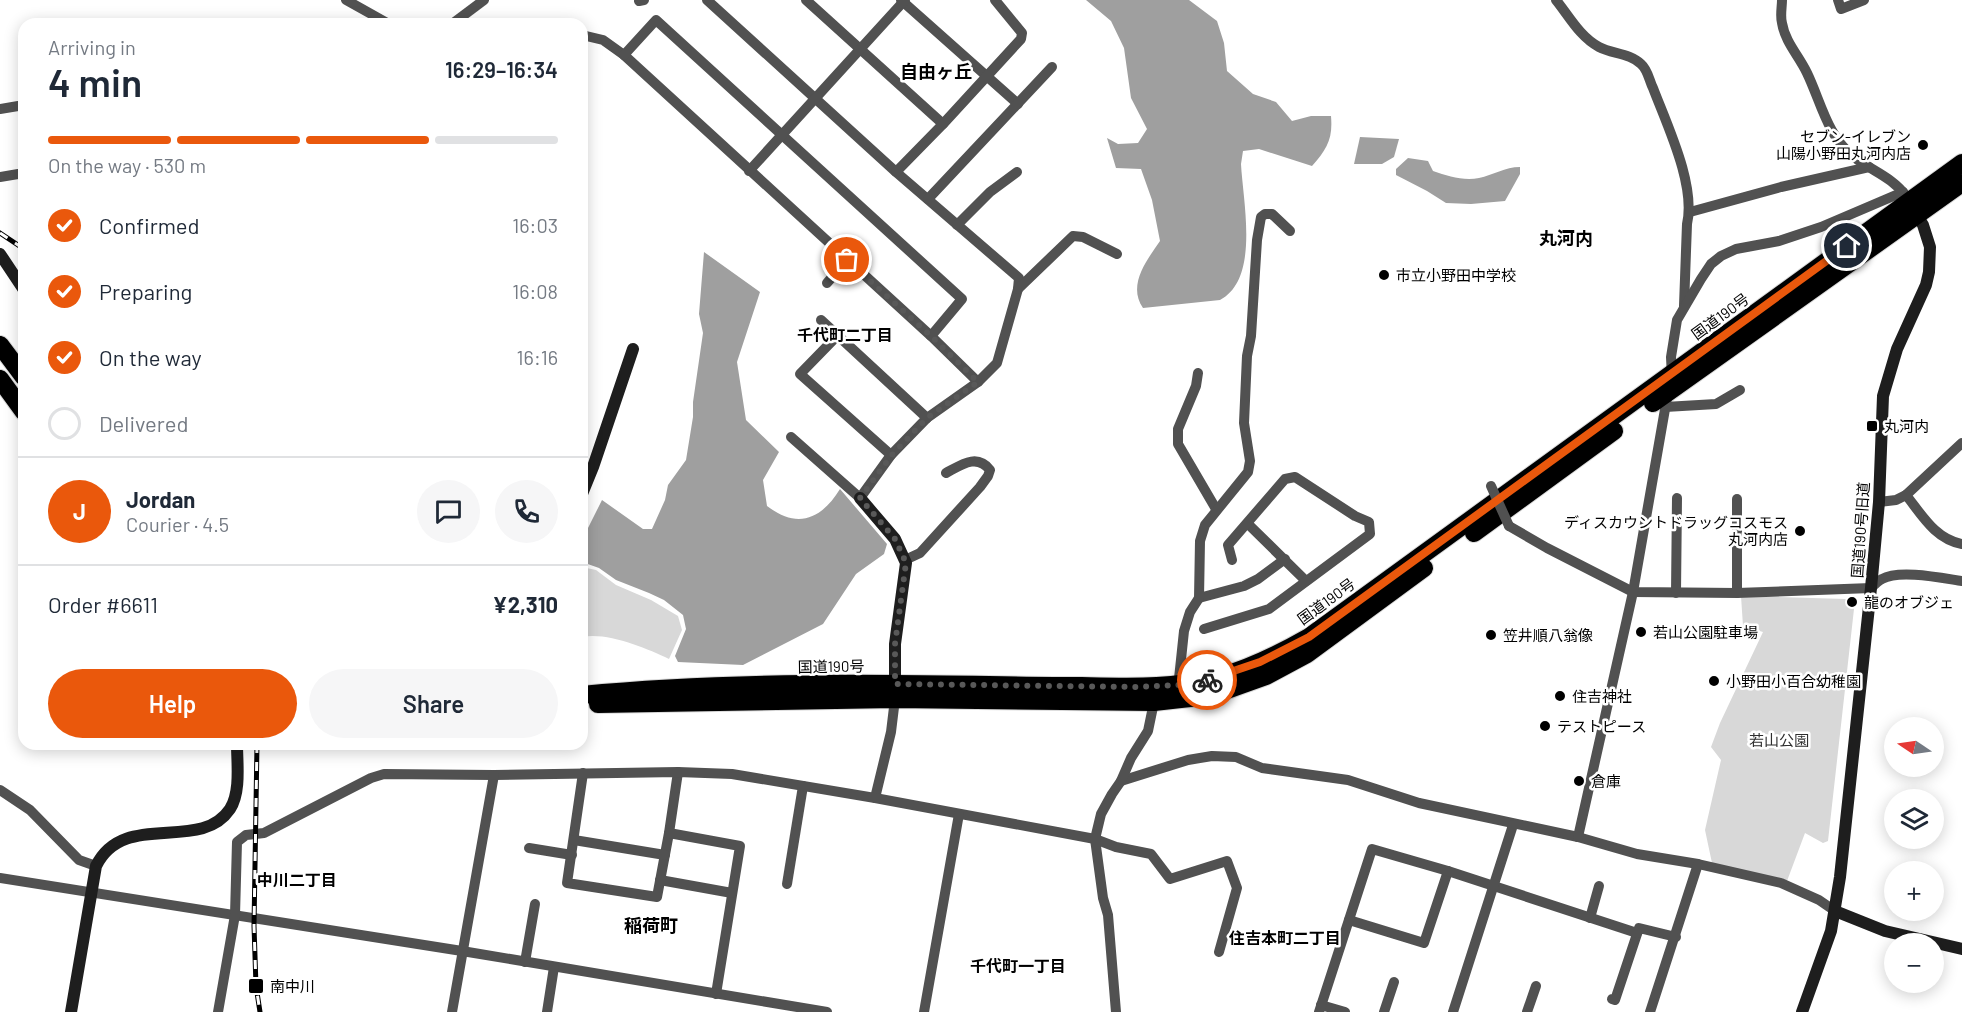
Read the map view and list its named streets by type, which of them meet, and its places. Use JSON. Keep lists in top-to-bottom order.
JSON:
{
  "streets": {
    "highway": ["国道190号"],
    "street": ["国道190号旧道"]
  },
  "crossings": [
    ["国道190号", "国道190号旧道"]
  ],
  "districts": [
    "自由ヶ丘",
    "丸河内",
    "千代町二丁目",
    "中川二丁目",
    "稲荷町",
    "住吉本町二丁目",
    "千代町一丁目"
  ],
  "parks": ["若山公園"],
  "places": {
    "other": [
      "セブン-イレブン 山陽小野田丸河内店",
      "市立小野田中学校",
      "ディスカウントドラッグコスモス 丸河内店",
      "龍のオブジェ",
      "若山公園駐車場",
      "笠井順八翁像",
      "小野田小百合幼稚園",
      "住吉神社",
      "テストピース",
      "倉庫"
    ],
    "transit": ["丸河内", "南中川"]
  },
  "north": "left",
  "page": {
    "heading": ["4 min", "Arriving in", "16:29–16:34"],
    "panel": [
      "Jordan",
      "Courier · 4.5",
      "Order #6611",
      "¥2,310"
    ],
    "bar": "On the way · 530 m",
    "list": [
      ["Confirmed", "16:03"],
      ["Preparing", "16:08"],
      ["On the way", "16:16"],
      "Delivered"
    ],
    "round": "J",
    "buttons": ["Help", "Share"],
    "map_buttons": ["+", "−"]
  }
}
